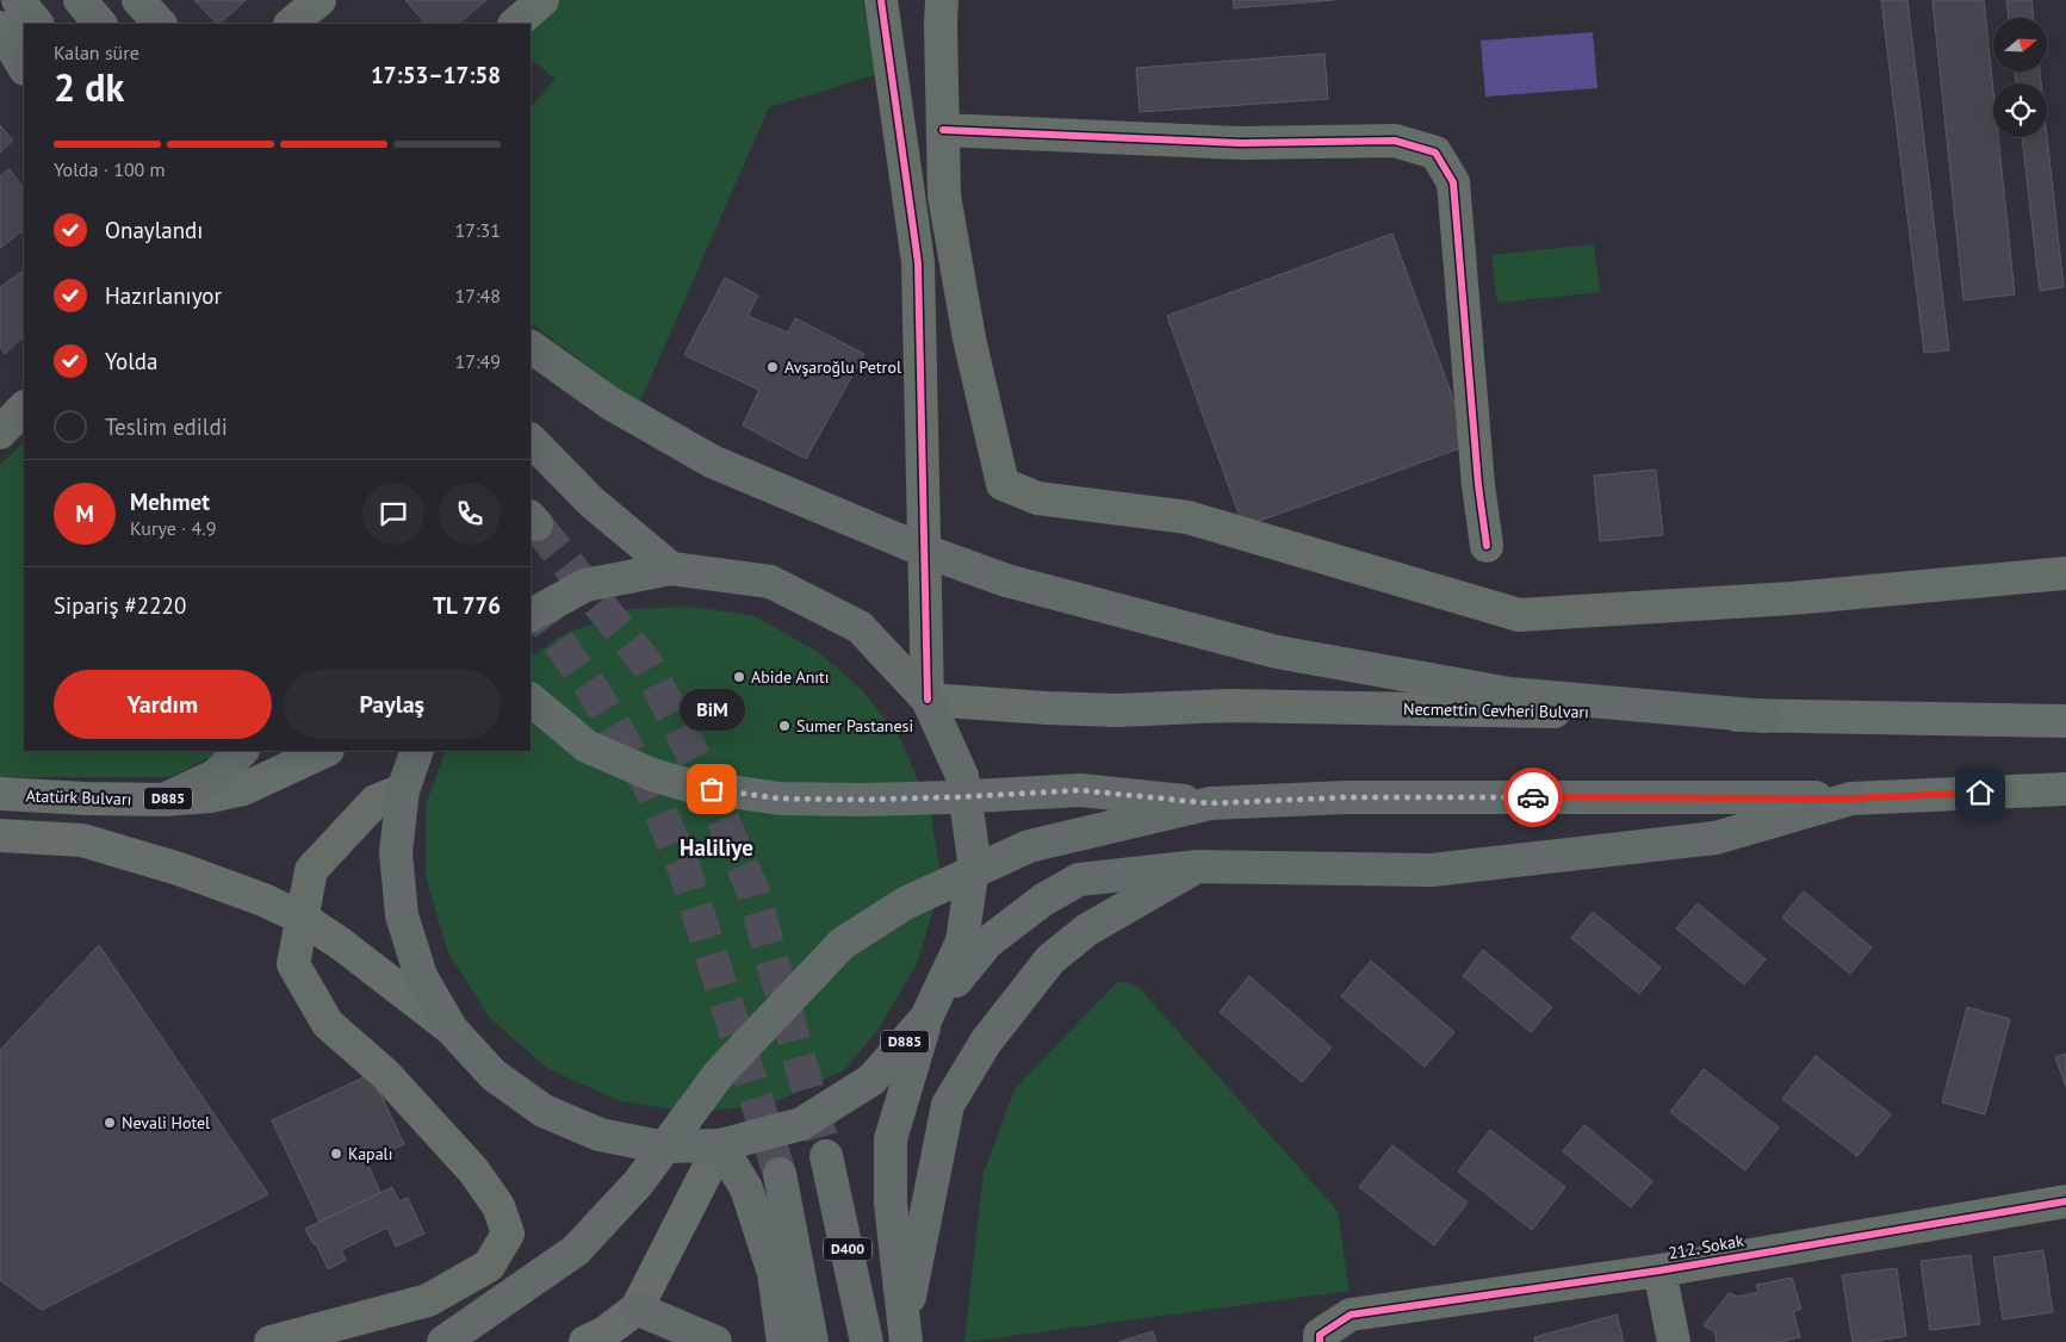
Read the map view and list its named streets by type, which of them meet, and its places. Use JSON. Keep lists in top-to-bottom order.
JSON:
{
  "streets": {
    "highway": ["D885", "D400"],
    "main road": ["Necmettin Cevheri Bulvarı", "Atatürk Bulvarı"],
    "street": ["212. Sokak"]
  },
  "crossings": [
    ["Necmettin Cevheri Bulvarı", "D885"]
  ],
  "districts": ["Haliliye"],
  "places": [
    "Avşaroğlu Petrol",
    "Abide Anıtı",
    "Sumer Pastanesi",
    "BiM",
    "Nevali Hotel",
    "Kapalı"
  ],
  "north": "right",
  "page": {
    "heading": ["2 dk", "Kalan süre", "17:53–17:58"],
    "panel": [
      "Mehmet",
      "Kurye · 4.9",
      "Sipariş #2220",
      "TL 776"
    ],
    "bar": "Yolda · 100 m",
    "list": [
      ["Onaylandı", "17:31"],
      ["Hazırlanıyor", "17:48"],
      ["Yolda", "17:49"],
      "Teslim edildi"
    ],
    "round": "M",
    "buttons": ["Yardım", "Paylaş"],
    "bubble": "BiM"
  }
}
